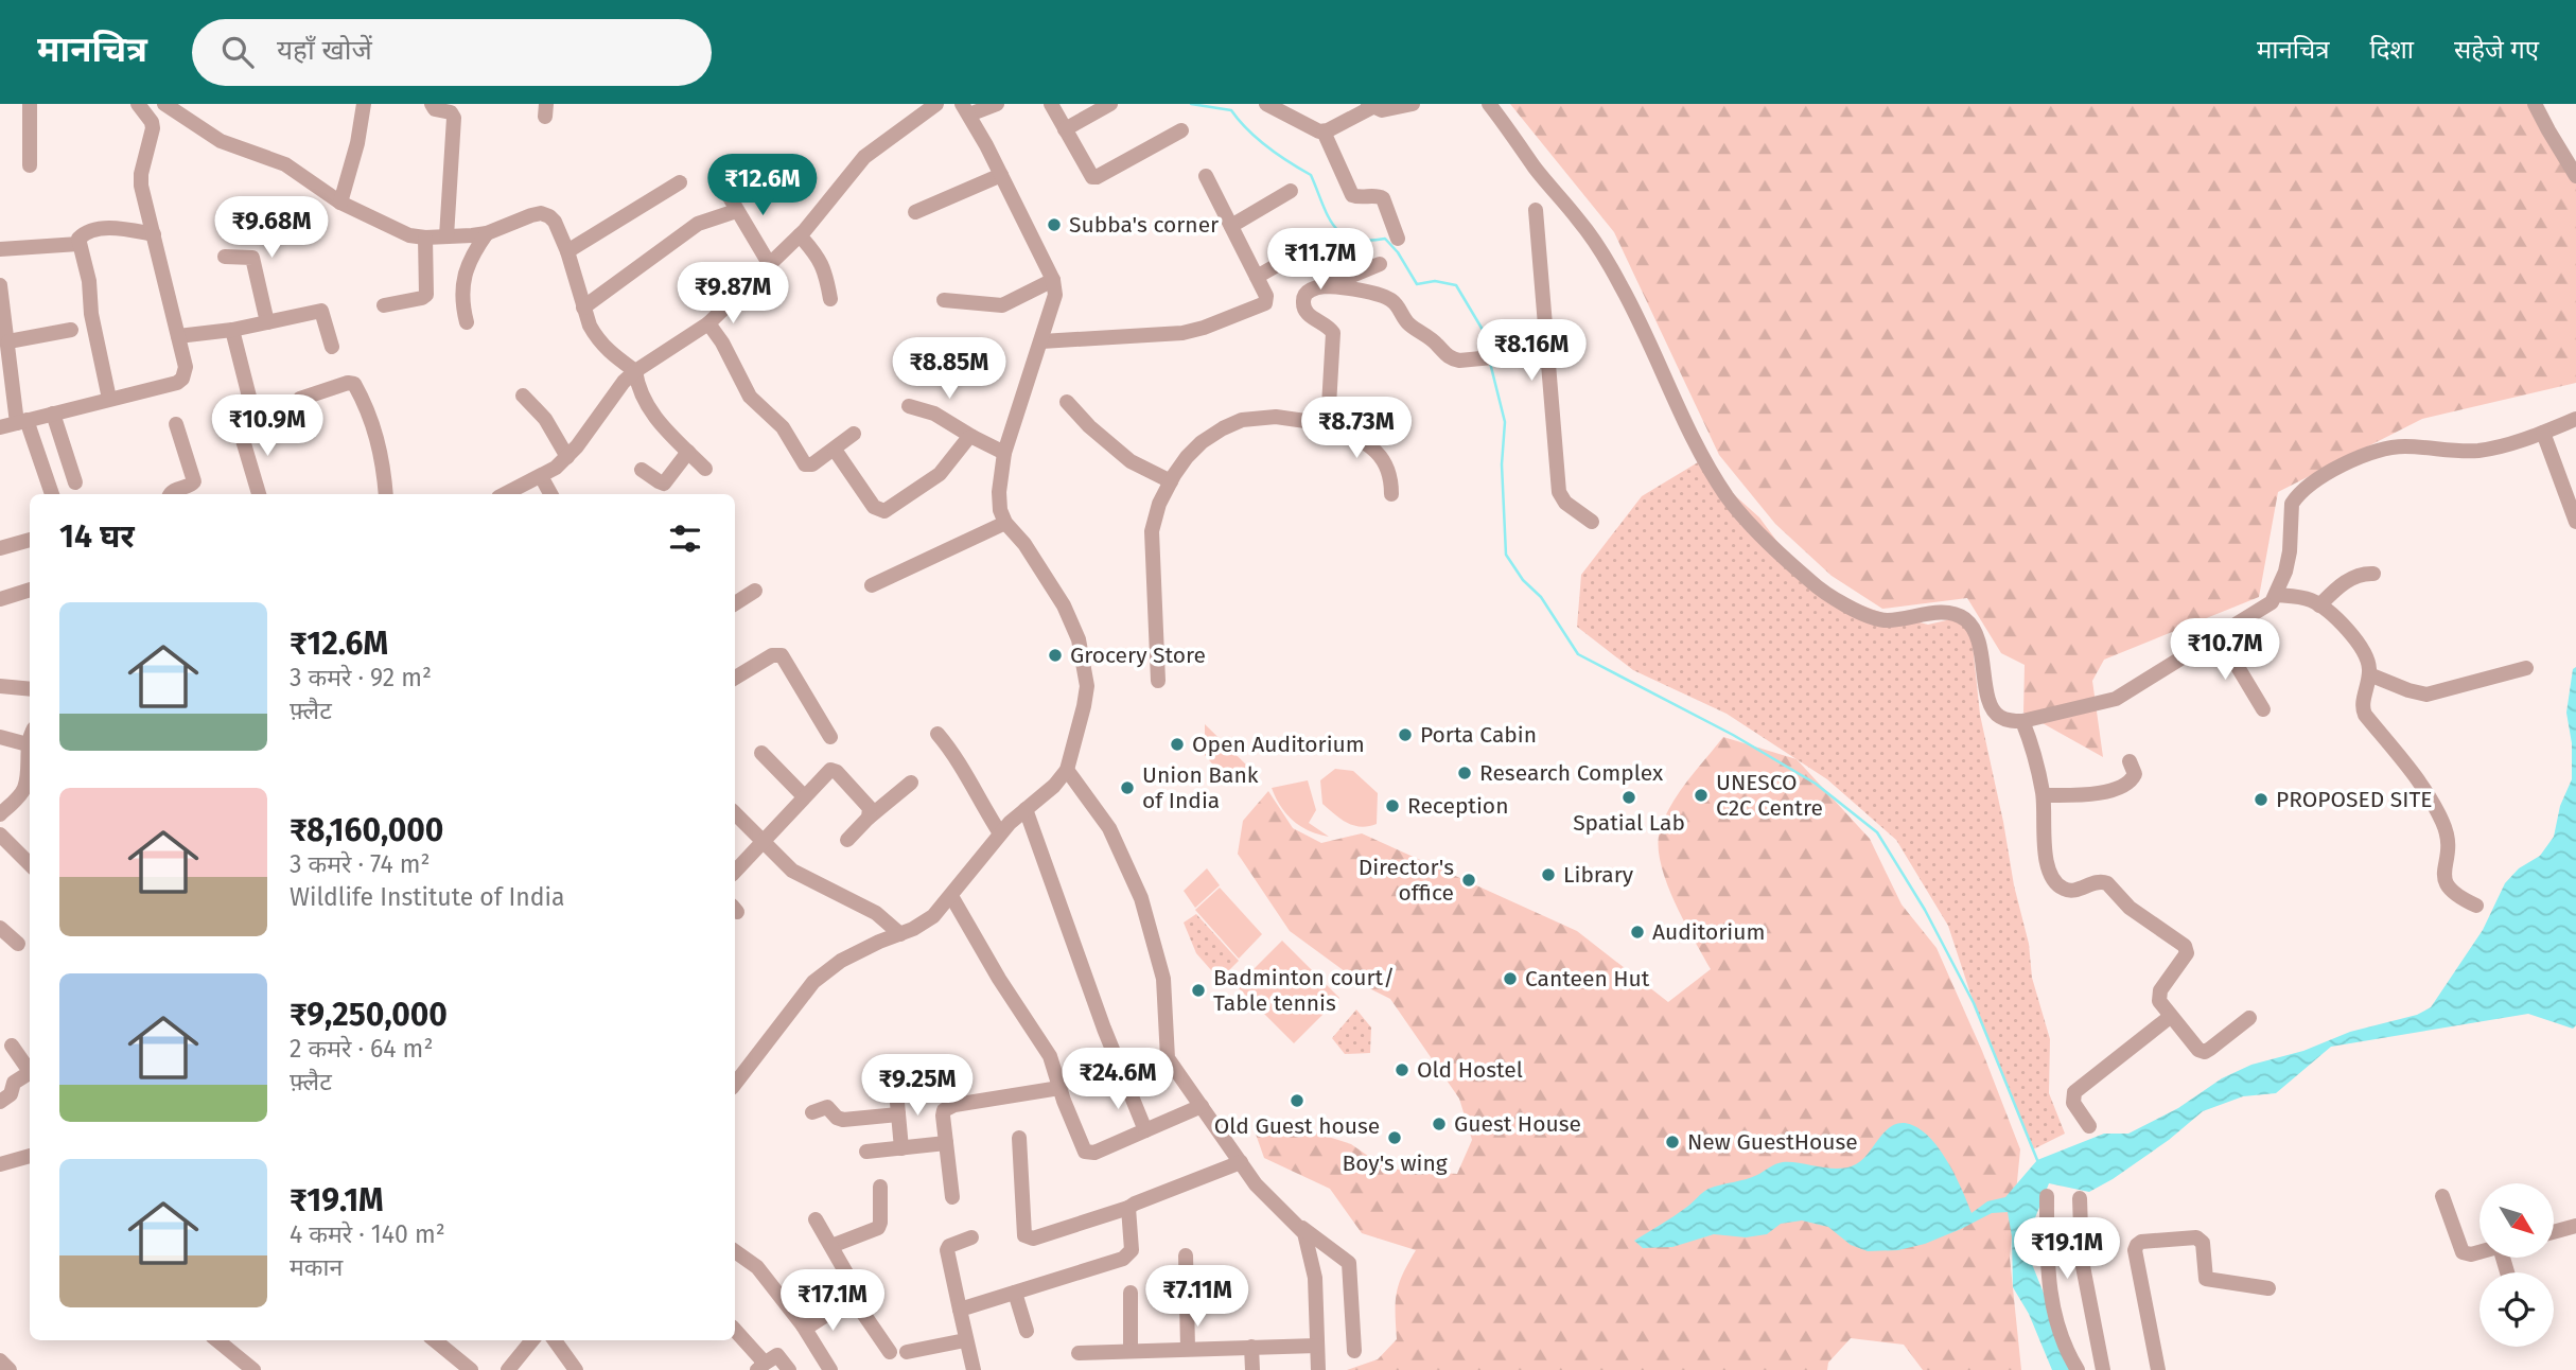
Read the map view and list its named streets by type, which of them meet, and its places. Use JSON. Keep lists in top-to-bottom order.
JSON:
{
  "places": [
    "Subba's corner",
    "Grocery Store",
    "Porta Cabin",
    "Open Auditorium",
    "Research Complex",
    "Union Bank of India",
    "UNESCO C2C Centre",
    "Spatial Lab",
    "PROPOSED SITE",
    "Reception",
    "Library",
    "Director's office",
    "Auditorium",
    "Canteen Hut",
    "Badminton court/ Table tennis",
    "Old Hostel",
    "Old Guest house",
    "Guest House",
    "Boy's wing",
    "New GuestHouse"
  ],
  "north": "bottom right",
  "page": {
    "header": "मानचित्र",
    "search": "यहाँ खोजें",
    "nav": ["मानचित्र", "दिशा", "सहेजे गए"],
    "price": [
      "₹12.6M",
      "₹9.68M",
      "₹11.7M",
      "₹9.87M",
      "₹8.16M",
      "₹8.85M",
      "₹10.9M",
      "₹8.73M",
      "₹10.7M",
      "₹24.6M",
      "₹9.25M",
      "₹19.1M",
      "₹7.11M",
      "₹17.1M"
    ],
    "heading": "14 घर",
    "list": [
      {
        "name": "₹12.6M",
        "note": "3 कमरे · 92 m² · फ़्लैट"
      },
      {
        "name": "₹8,160,000",
        "note": "3 कमरे · 74 m² · Wildlife Institute of India"
      },
      {
        "name": "₹9,250,000",
        "note": "2 कमरे · 64 m² · फ़्लैट"
      },
      {
        "name": "₹19.1M",
        "note": "4 कमरे · 140 m² · मकान"
      }
    ]
  }
}
